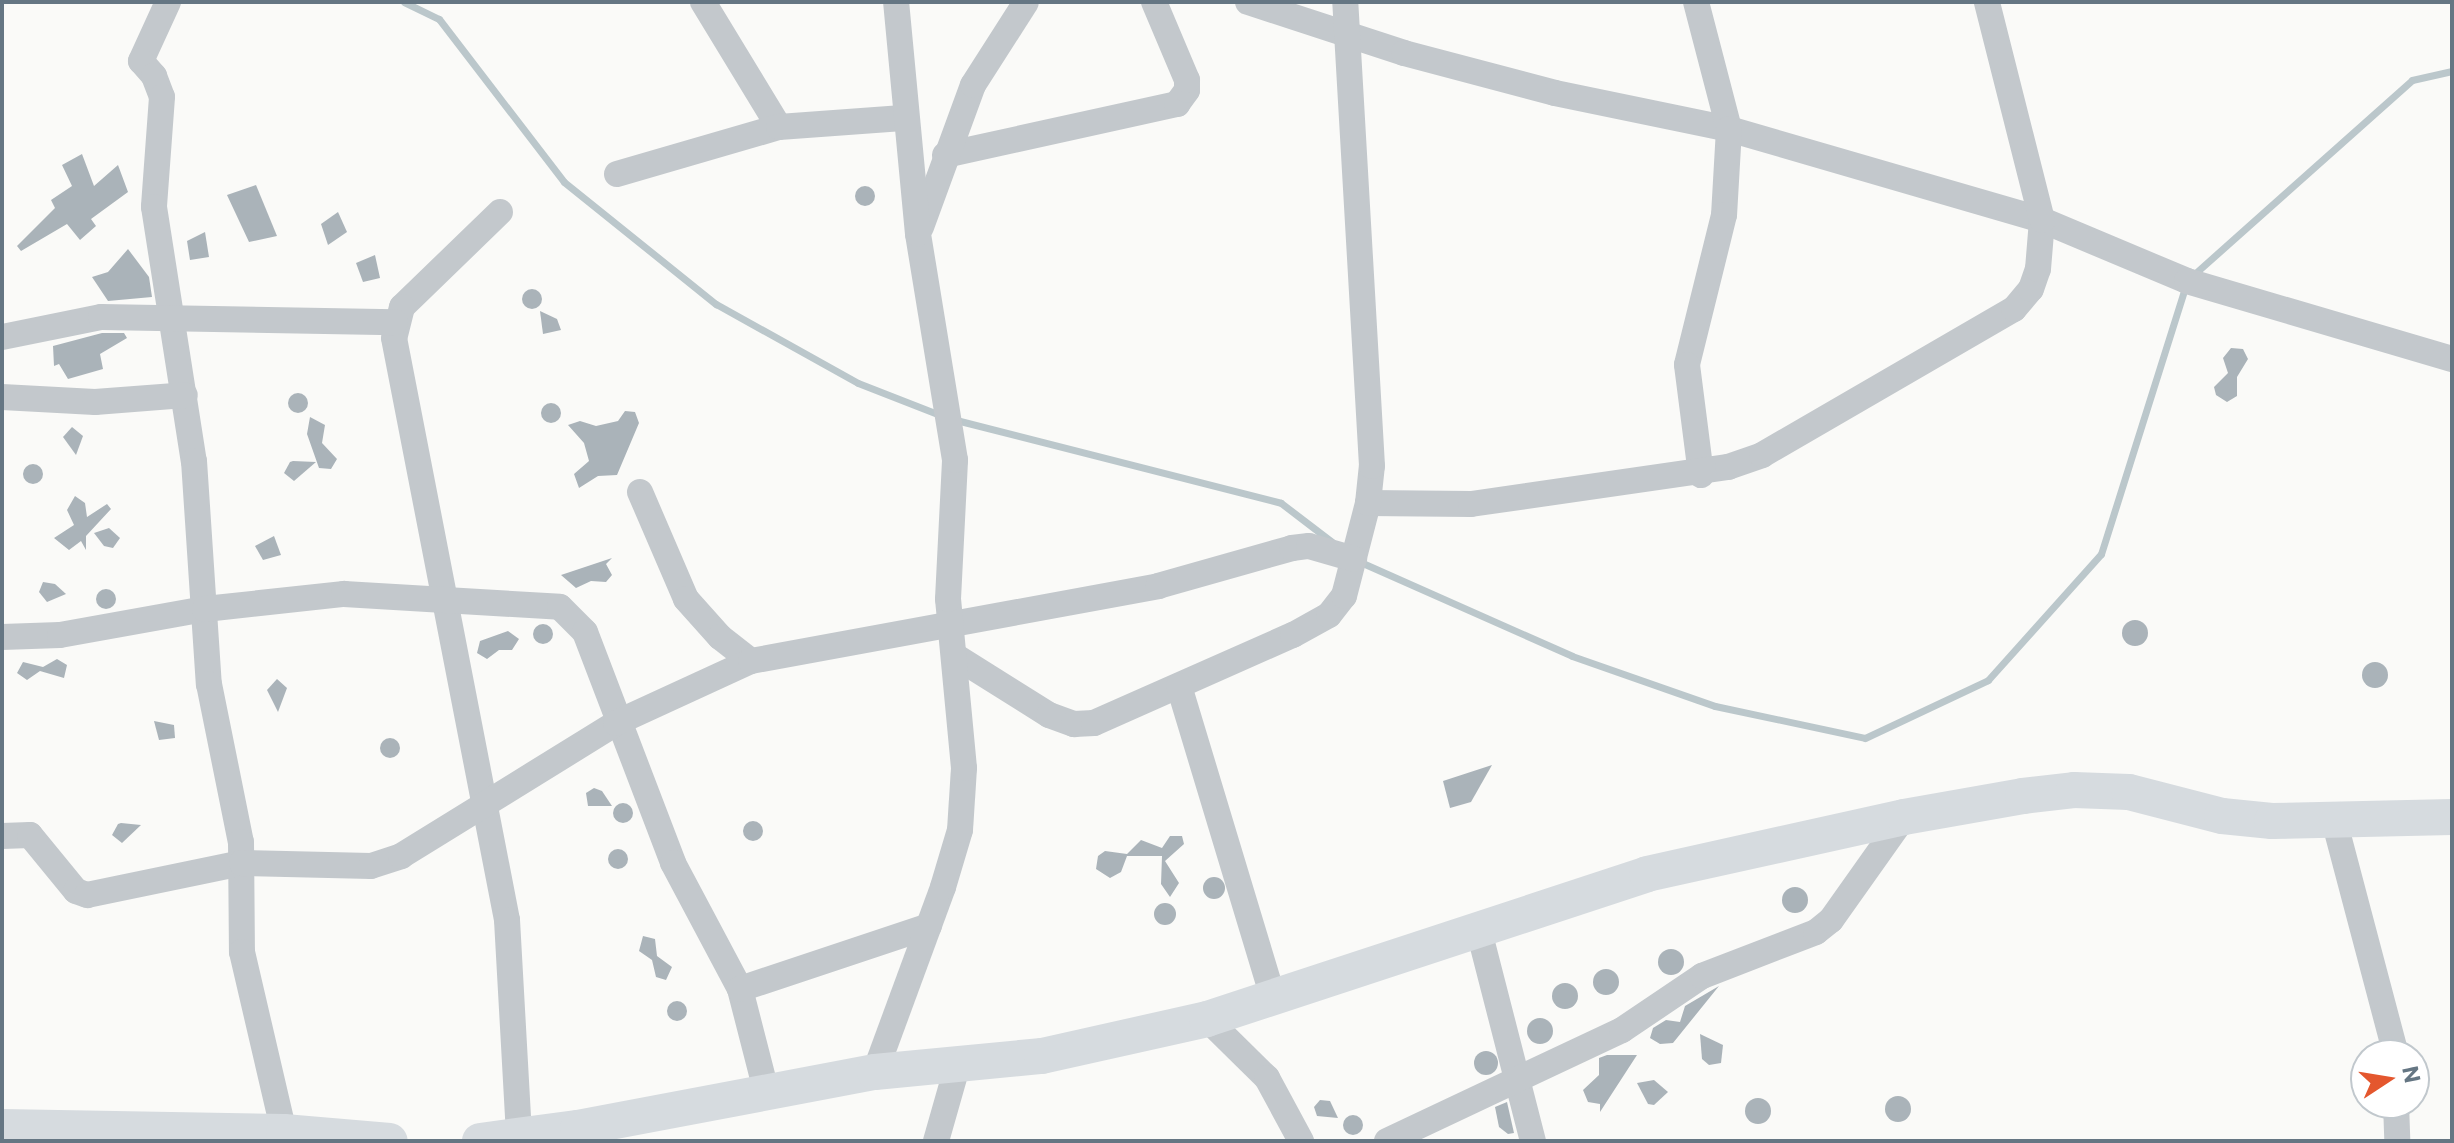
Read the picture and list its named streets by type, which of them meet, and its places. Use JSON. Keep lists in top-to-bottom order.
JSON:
{
  "north": "right"
}
